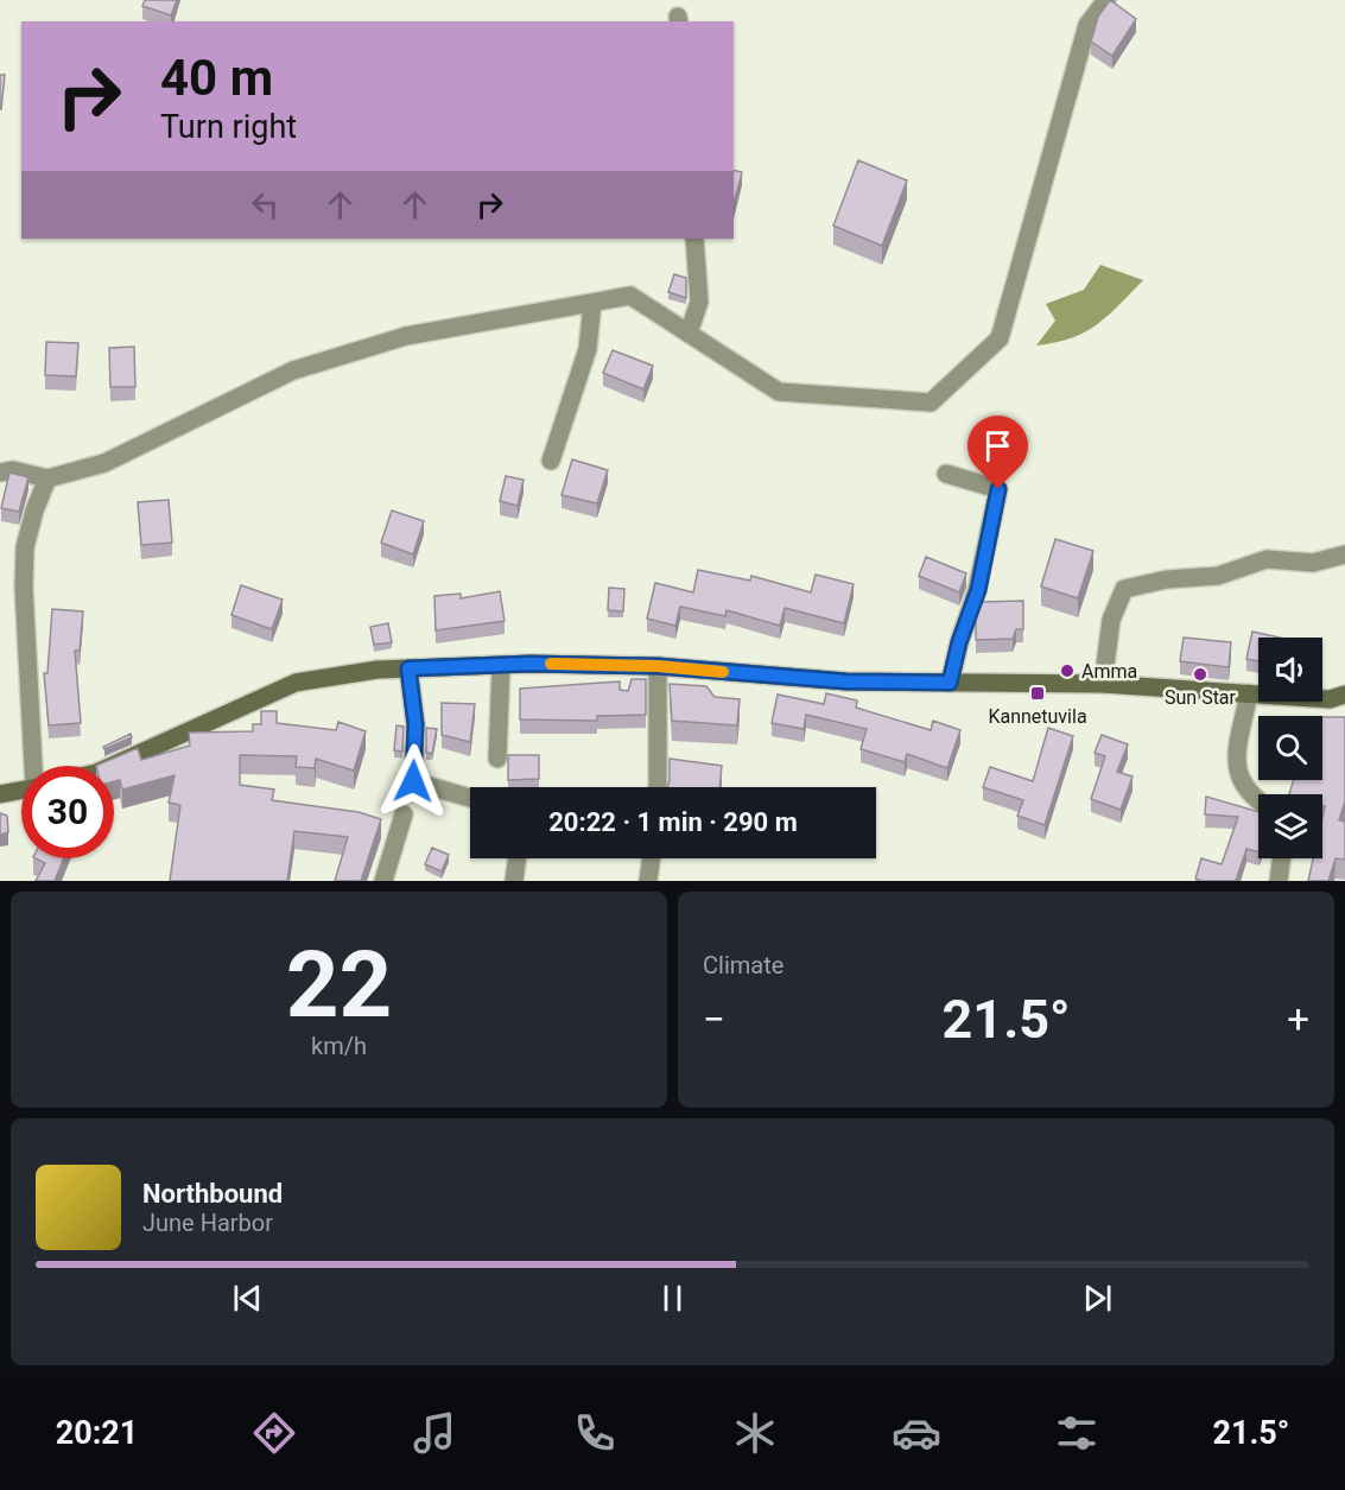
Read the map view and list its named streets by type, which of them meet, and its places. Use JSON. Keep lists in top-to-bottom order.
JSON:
{
  "places": {
    "other": ["Amma", "Sun Star"],
    "transit": ["Kannetuvila"]
  },
  "page": {
    "turn": ["40 m", "Turn right"],
    "limit": "30",
    "trip": "20:22 · 1 min · 290 m",
    "tile": [
      ["22", "km/h"],
      "Climate"
    ],
    "heat": ["−", "21.5°", "+"],
    "song": ["Northbound", "June Harbor"],
    "tabs": ["20:21", "21.5°"]
  }
}
